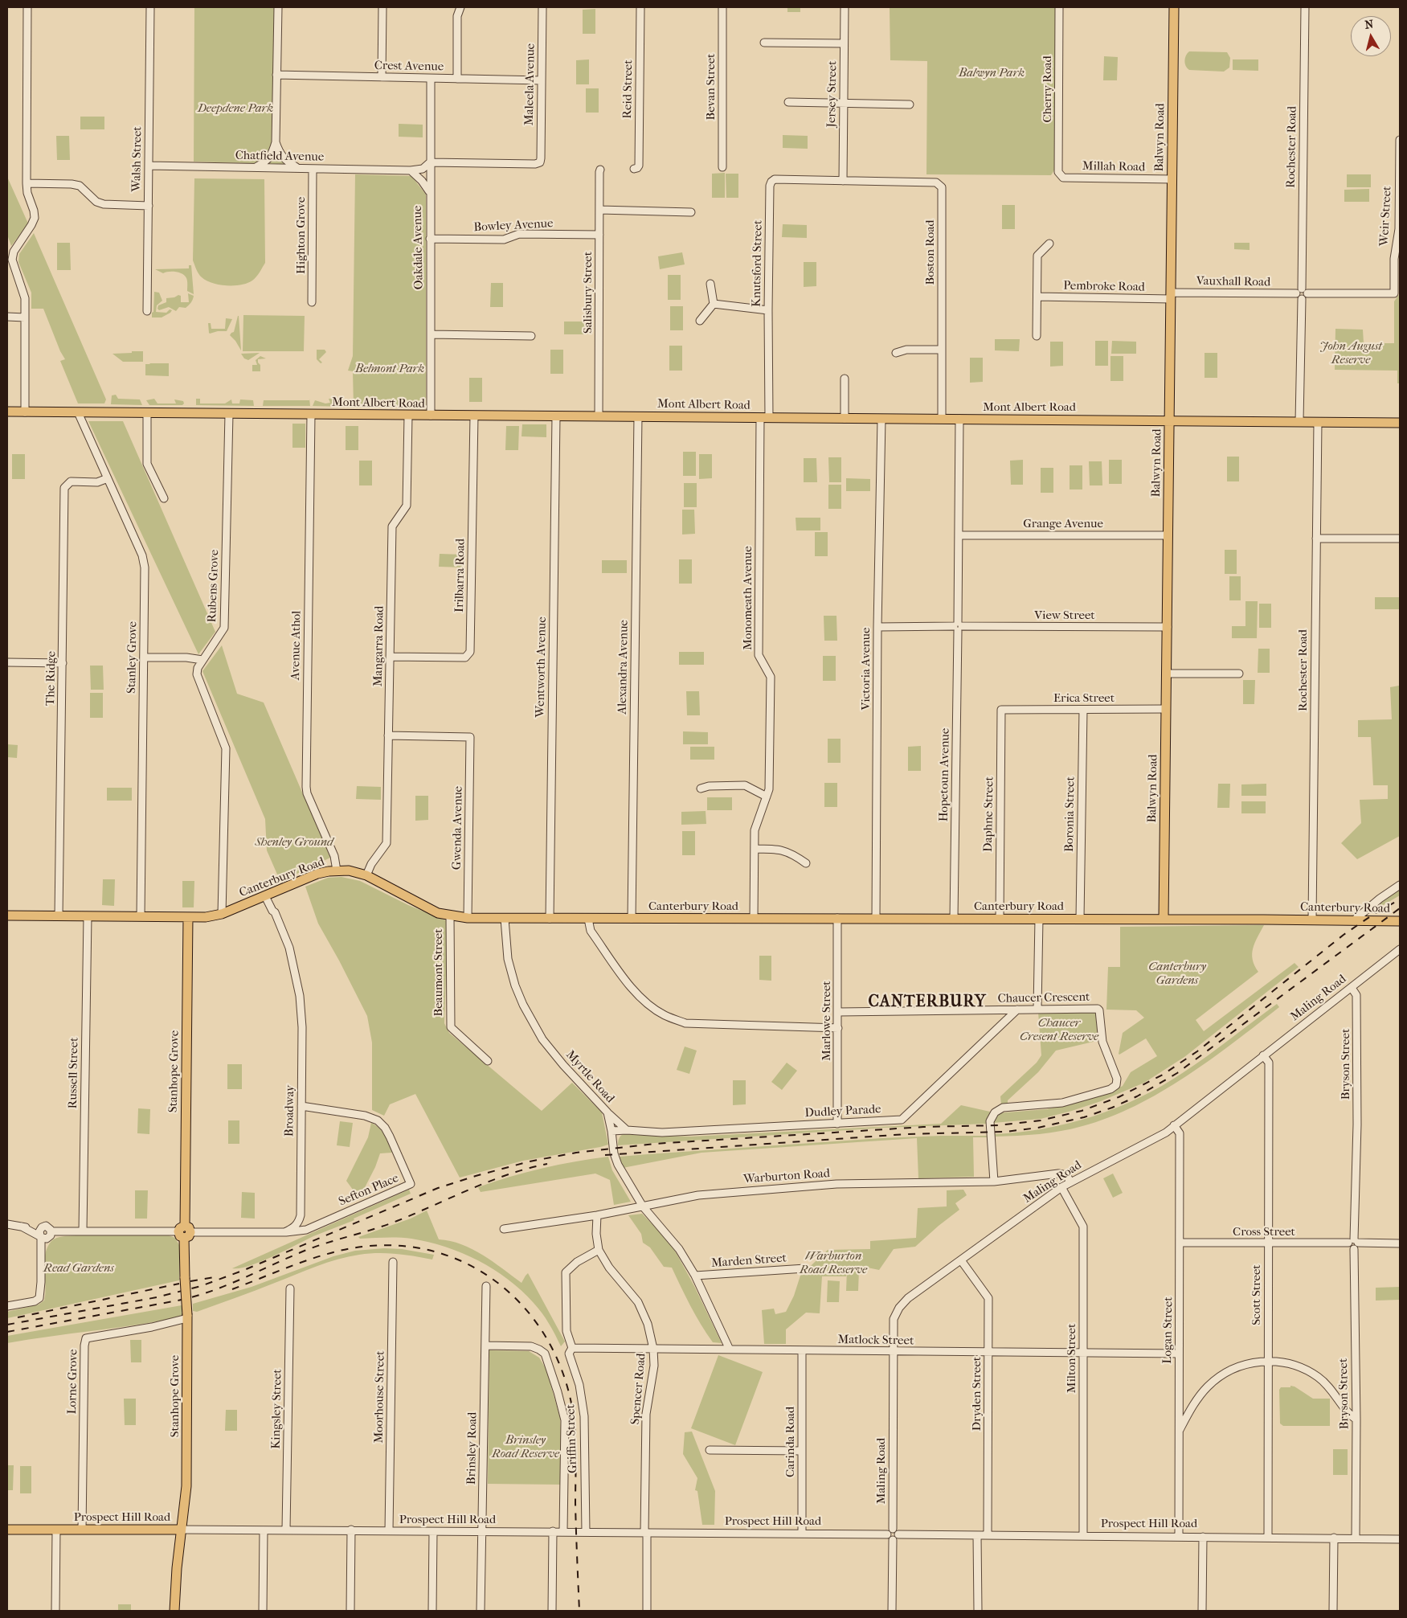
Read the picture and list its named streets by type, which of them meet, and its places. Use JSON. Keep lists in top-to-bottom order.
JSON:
{
  "streets": {
    "main road": [
      "Balwyn Road",
      "Mont Albert Road",
      "Canterbury Road",
      "Stanhope Grove",
      "Prospect Hill Road"
    ],
    "street": [
      "Crest Avenue",
      "Maleela Avenue",
      "Bevan Street",
      "Reid Street",
      "Cherry Road",
      "Jersey Street",
      "Rochester Road",
      "Chatfield Avenue",
      "Walsh Street",
      "Millah Road",
      "Weir Street",
      "Bowley Avenue",
      "Highton Grove",
      "Oakdale Avenue",
      "Boston Road",
      "Knutsford Street",
      "Vauxhall Road",
      "Pembroke Road",
      "Salisbury Street",
      "Grange Avenue",
      "Irilbarra Road",
      "Rubens Grove",
      "Monomeath Avenue",
      "View Street",
      "Avenue Athol",
      "Mangarra Road",
      "Stanley Grove",
      "Wentworth Avenue",
      "Alexandra Avenue",
      "Victoria Avenue",
      "The Ridge",
      "Erica Street",
      "Hopetoun Avenue",
      "Daphne Street",
      "Boronia Street",
      "Gwenda Avenue",
      "Beaumont Street",
      "Chaucer Crescent",
      "Maling Road",
      "Marlowe Street",
      "Bryson Street",
      "Russell Street",
      "Myrtle Road",
      "Broadway",
      "Dudley Parade",
      "Warburton Road",
      "Sefton Place",
      "Cross Street",
      "Marden Street",
      "Scott Street",
      "Logan Street",
      "Matlock Street",
      "Milton Street",
      "Lorne Grove",
      "Spencer Road",
      "Dryden Street",
      "Moorhouse Street",
      "Kingsley Street",
      "Griffin Street",
      "Carinda Road",
      "Brinsley Road"
    ]
  },
  "crossings": [
    ["Crest Avenue", "Maleela Avenue"],
    ["Crest Avenue", "Oakdale Avenue"],
    ["Maleela Avenue", "Chatfield Avenue"],
    ["Cherry Road", "Millah Road"],
    ["Jersey Street", "Boston Road"],
    ["Jersey Street", "Knutsford Street"],
    ["Balwyn Road", "Millah Road"],
    ["Balwyn Road", "Vauxhall Road"],
    ["Balwyn Road", "Pembroke Road"],
    ["Balwyn Road", "Mont Albert Road"],
    ["Balwyn Road", "Grange Avenue"],
    ["Balwyn Road", "View Street"],
    ["Balwyn Road", "Erica Street"],
    ["Balwyn Road", "Canterbury Road"],
    ["Rochester Road", "Vauxhall Road"],
    ["Rochester Road", "Mont Albert Road"],
    ["Rochester Road", "Canterbury Road"],
    ["Chatfield Avenue", "Walsh Street"],
    ["Chatfield Avenue", "Highton Grove"],
    ["Chatfield Avenue", "Oakdale Avenue"],
    ["Weir Street", "Vauxhall Road"],
    ["Bowley Avenue", "Oakdale Avenue"],
    ["Bowley Avenue", "Salisbury Street"],
    ["Oakdale Avenue", "Mont Albert Road"],
    ["Boston Road", "Knutsford Street"],
    ["Boston Road", "Mont Albert Road"],
    ["Knutsford Street", "Mont Albert Road"],
    ["Knutsford Street", "Monomeath Avenue"],
    ["Vauxhall Road", "Pembroke Road"],
    ["Salisbury Street", "Mont Albert Road"],
    ["Mont Albert Road", "Irilbarra Road"],
    ["Mont Albert Road", "Rubens Grove"],
    ["Mont Albert Road", "Monomeath Avenue"],
    ["Mont Albert Road", "Avenue Athol"],
    ["Mont Albert Road", "Mangarra Road"],
    ["Mont Albert Road", "Stanley Grove"],
    ["Mont Albert Road", "Wentworth Avenue"],
    ["Mont Albert Road", "Alexandra Avenue"],
    ["Mont Albert Road", "Victoria Avenue"],
    ["Mont Albert Road", "Hopetoun Avenue"],
    ["Grange Avenue", "Hopetoun Avenue"],
    ["Irilbarra Road", "Mangarra Road"],
    ["Monomeath Avenue", "Canterbury Road"],
    ["View Street", "Victoria Avenue"],
    ["View Street", "Hopetoun Avenue"],
    ["Avenue Athol", "Canterbury Road"],
    ["Mangarra Road", "Gwenda Avenue"],
    ["Mangarra Road", "Canterbury Road"],
    ["Stanley Grove", "The Ridge"],
    ["Stanley Grove", "Canterbury Road"],
    ["Wentworth Avenue", "Canterbury Road"],
    ["Alexandra Avenue", "Canterbury Road"],
    ["Victoria Avenue", "Canterbury Road"],
    ["The Ridge", "Canterbury Road"],
    ["Erica Street", "Daphne Street"],
    ["Erica Street", "Boronia Street"],
    ["Hopetoun Avenue", "Canterbury Road"],
    ["Daphne Street", "Canterbury Road"],
    ["Boronia Street", "Canterbury Road"],
    ["Gwenda Avenue", "Canterbury Road"],
    ["Canterbury Road", "Beaumont Street"],
    ["Canterbury Road", "Marlowe Street"],
    ["Canterbury Road", "Stanhope Grove"],
    ["Canterbury Road", "Russell Street"],
    ["Canterbury Road", "Myrtle Road"],
    ["Canterbury Road", "Broadway"],
    ["Chaucer Crescent", "Marlowe Street"],
    ["Chaucer Crescent", "Dudley Parade"],
    ["Chaucer Crescent", "Warburton Road"],
    ["Maling Road", "Bryson Street"],
    ["Maling Road", "Warburton Road"],
    ["Maling Road", "Scott Street"],
    ["Maling Road", "Logan Street"],
    ["Maling Road", "Matlock Street"],
    ["Maling Road", "Milton Street"],
    ["Maling Road", "Dryden Street"],
    ["Maling Road", "Prospect Hill Road"],
    ["Marlowe Street", "Dudley Parade"],
    ["Bryson Street", "Cross Street"],
    ["Bryson Street", "Prospect Hill Road"],
    ["Stanhope Grove", "Lorne Grove"],
    ["Stanhope Grove", "Prospect Hill Road"],
    ["Myrtle Road", "Dudley Parade"],
    ["Myrtle Road", "Warburton Road"],
    ["Myrtle Road", "Marden Street"],
    ["Myrtle Road", "Matlock Street"],
    ["Broadway", "Sefton Place"],
    ["Warburton Road", "Spencer Road"],
    ["Cross Street", "Scott Street"],
    ["Cross Street", "Logan Street"],
    ["Scott Street", "Prospect Hill Road"],
    ["Logan Street", "Matlock Street"],
    ["Logan Street", "Prospect Hill Road"],
    ["Matlock Street", "Milton Street"],
    ["Matlock Street", "Spencer Road"],
    ["Matlock Street", "Dryden Street"],
    ["Matlock Street", "Griffin Street"],
    ["Matlock Street", "Carinda Road"],
    ["Milton Street", "Prospect Hill Road"],
    ["Lorne Grove", "Prospect Hill Road"],
    ["Spencer Road", "Griffin Street"],
    ["Spencer Road", "Prospect Hill Road"],
    ["Dryden Street", "Prospect Hill Road"],
    ["Moorhouse Street", "Prospect Hill Road"],
    ["Kingsley Street", "Prospect Hill Road"],
    ["Griffin Street", "Prospect Hill Road"],
    ["Carinda Road", "Prospect Hill Road"],
    ["Brinsley Road", "Prospect Hill Road"]
  ],
  "districts": ["CANTERBURY"],
  "parks": [
    "Balwyn Park",
    "Deepdene Park",
    "John August Reserve",
    "Belmont Park",
    "Shenley Ground",
    "Canterbury Gardens",
    "Chaucer Cresent Reserve",
    "Warburton Road Reserve",
    "Read Gardens",
    "Brinsley Road Reserve"
  ],
  "north": "top"
}
